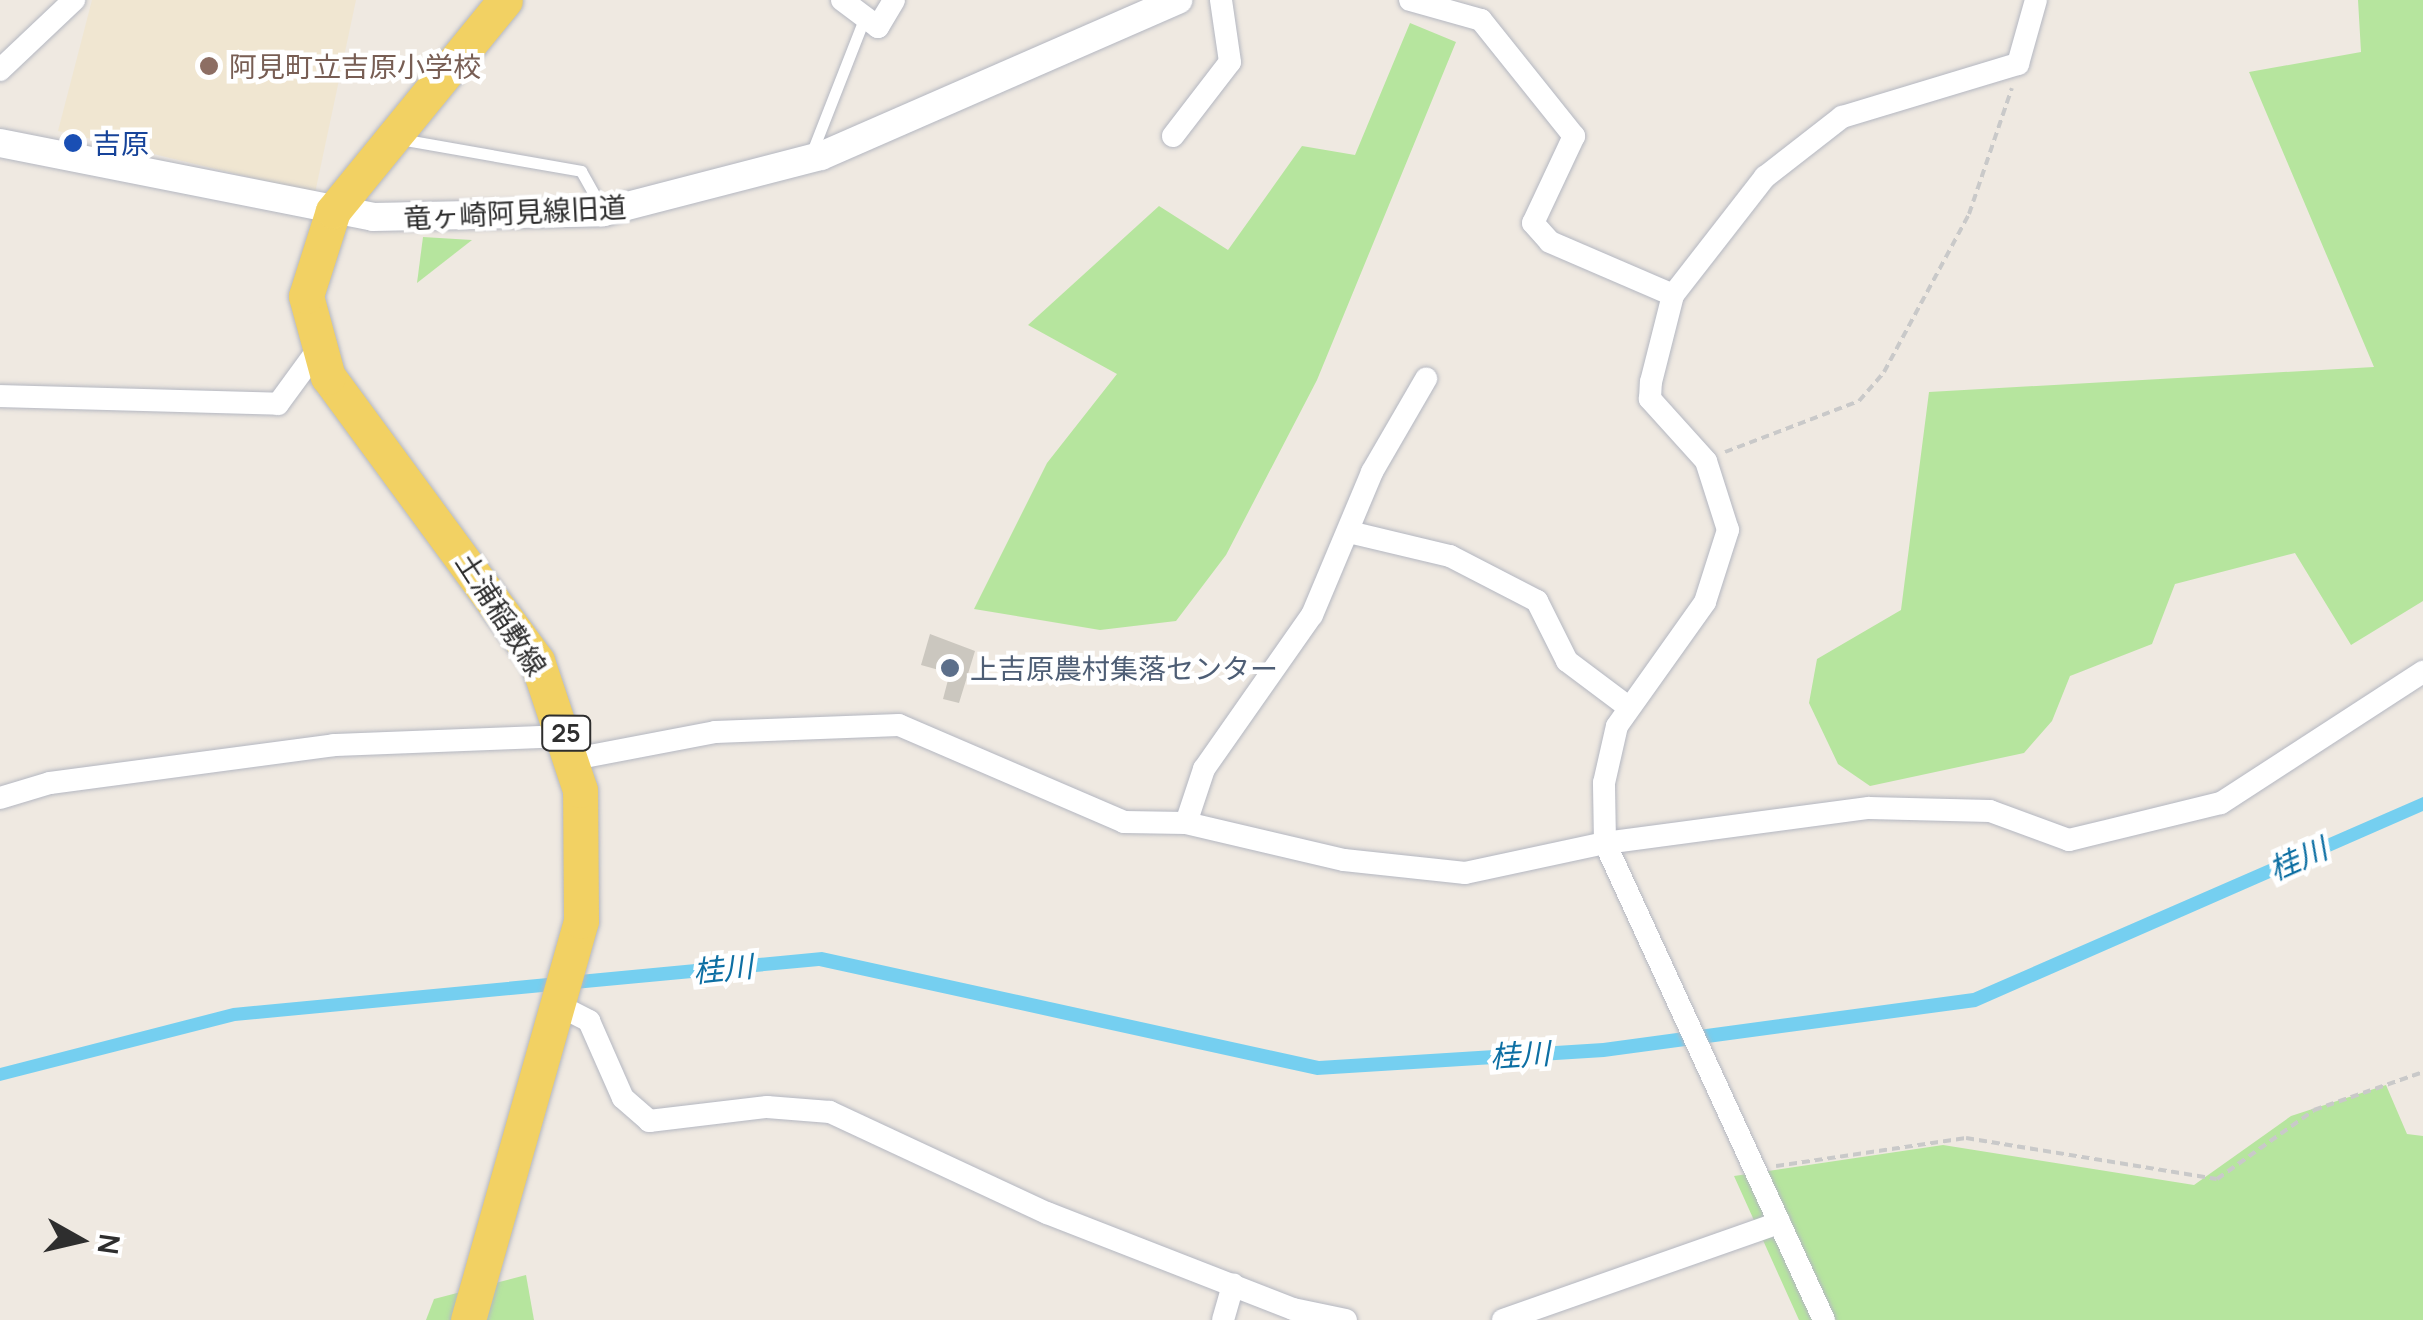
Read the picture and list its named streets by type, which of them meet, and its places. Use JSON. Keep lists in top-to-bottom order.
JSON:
{
  "streets": {
    "main road": ["土浦稲敷線", "25"],
    "street": ["竜ヶ崎阿見線旧道"]
  },
  "water": ["桂川"],
  "places": ["阿見町立吉原小学校", "吉原", "上吉原農村集落センター"],
  "north": "right"
}
